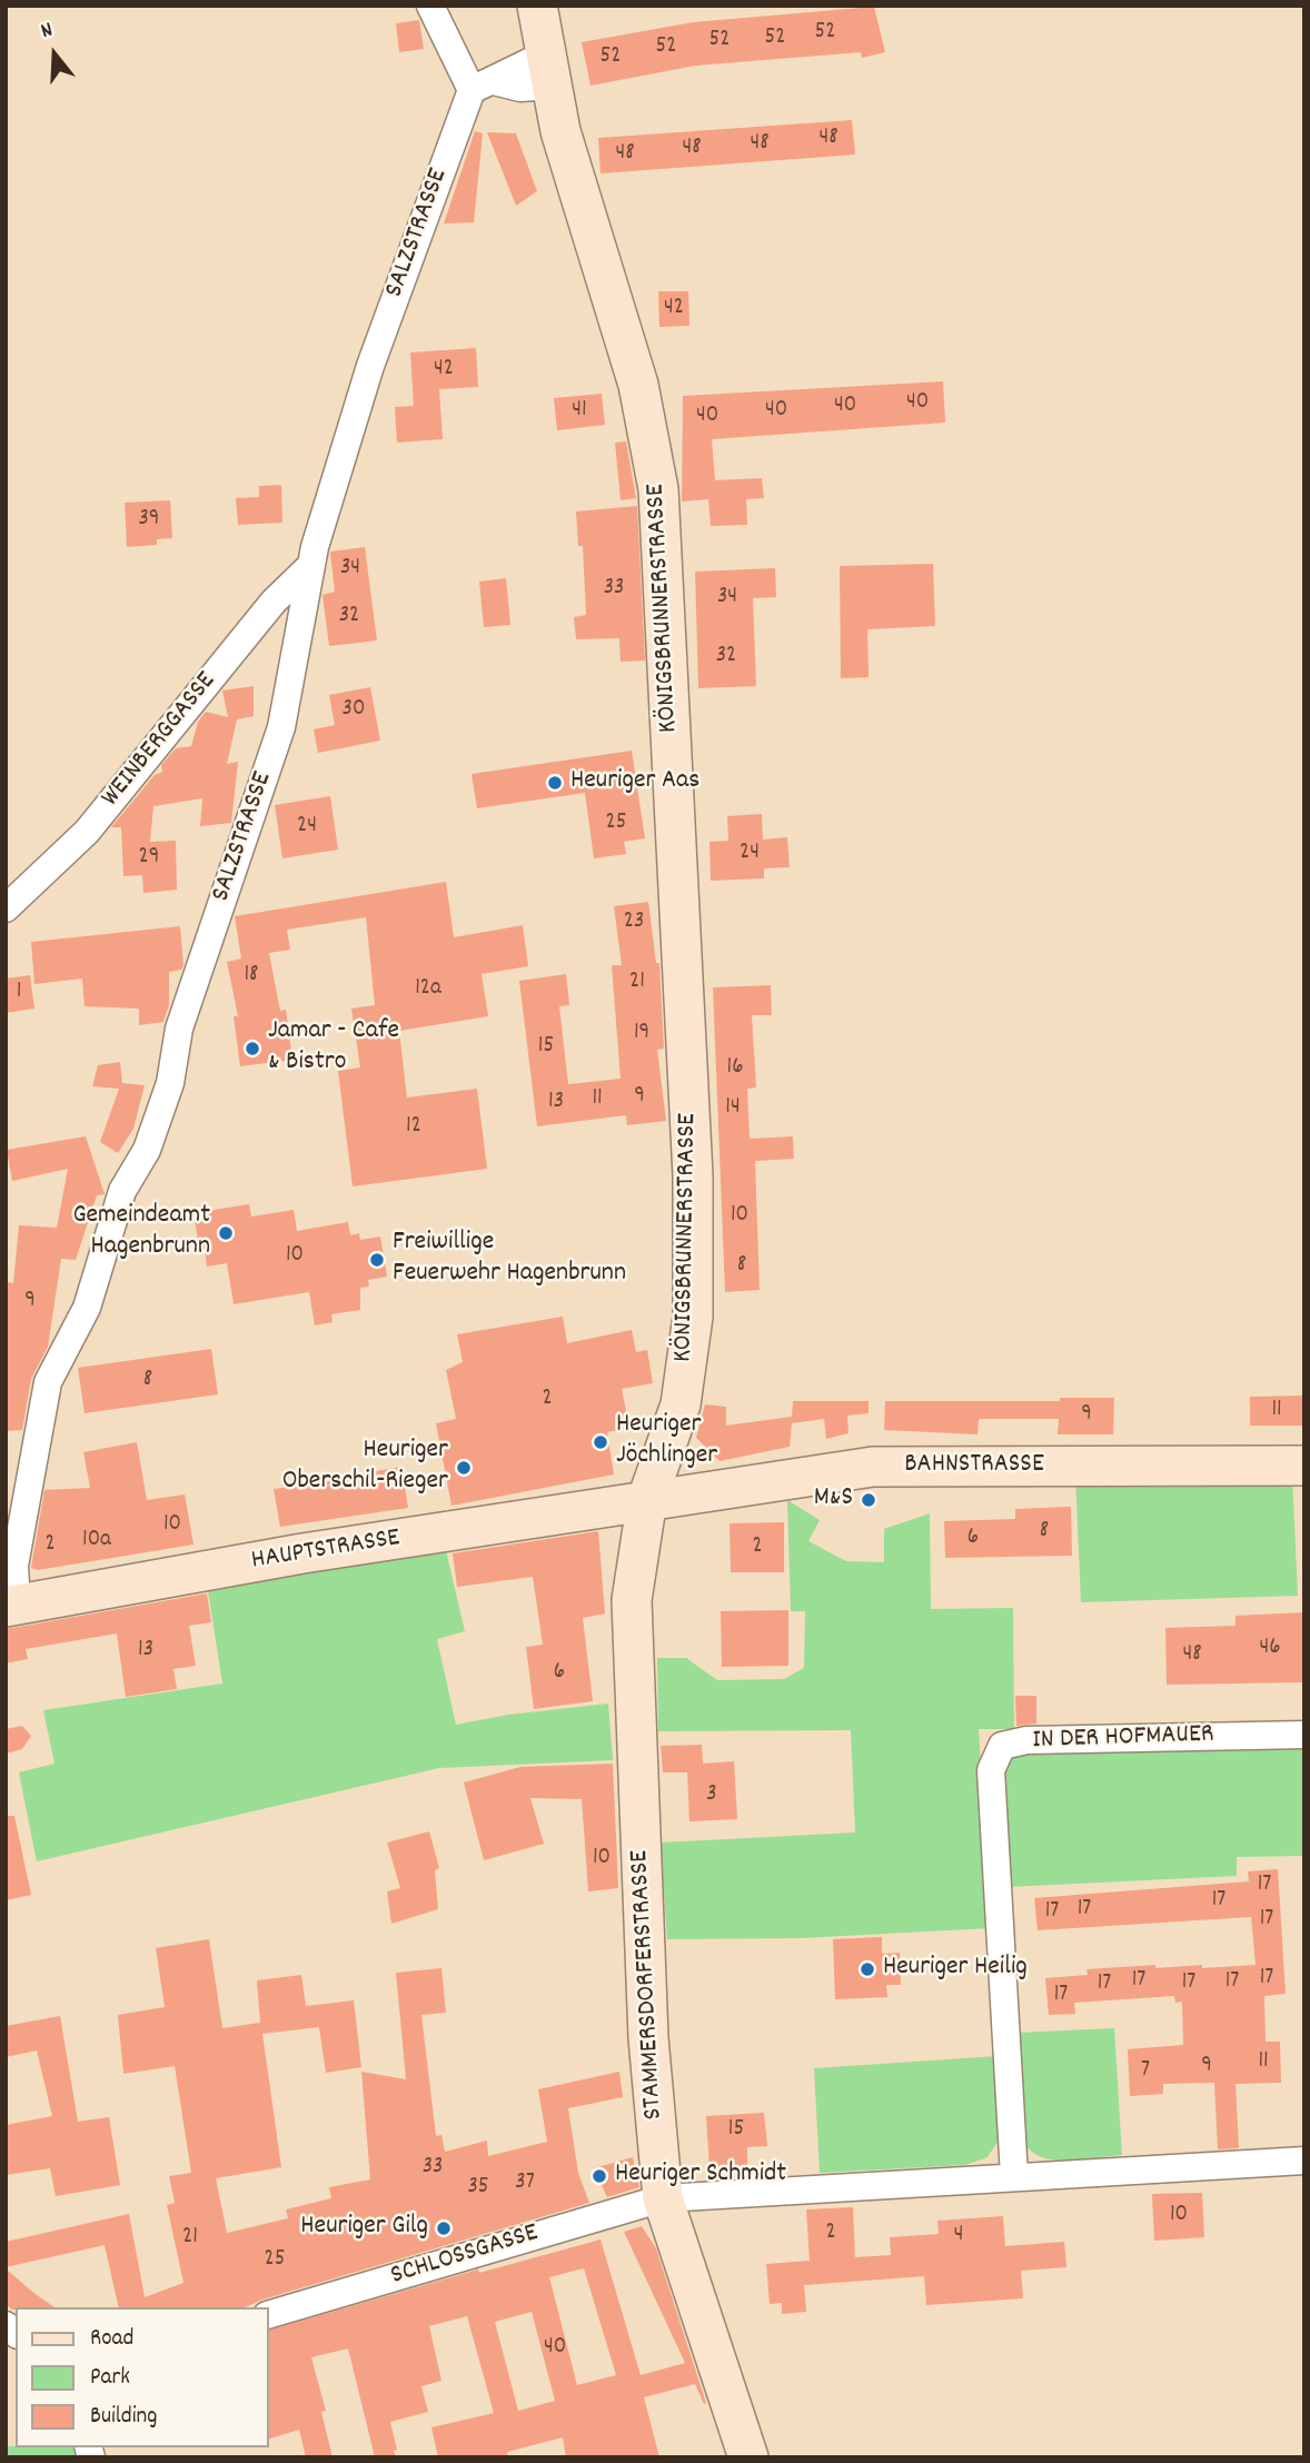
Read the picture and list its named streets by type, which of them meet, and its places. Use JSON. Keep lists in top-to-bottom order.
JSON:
{
  "streets": {
    "street": [
      "SALZSTRASSE",
      "KÖNIGSBRUNNERSTRASSE",
      "WEINBERGGASSE",
      "BAHNSTRASSE",
      "HAUPTSTRASSE",
      "IN DER HOFMAUER",
      "STAMMERSDORFERSTRASSE",
      "SCHLOSSGASSE"
    ]
  },
  "crossings": [
    ["SALZSTRASSE", "WEINBERGGASSE"],
    ["SALZSTRASSE", "HAUPTSTRASSE"],
    ["KÖNIGSBRUNNERSTRASSE", "BAHNSTRASSE"],
    ["KÖNIGSBRUNNERSTRASSE", "HAUPTSTRASSE"],
    ["KÖNIGSBRUNNERSTRASSE", "STAMMERSDORFERSTRASSE"],
    ["BAHNSTRASSE", "HAUPTSTRASSE"],
    ["BAHNSTRASSE", "STAMMERSDORFERSTRASSE"],
    ["HAUPTSTRASSE", "STAMMERSDORFERSTRASSE"],
    ["STAMMERSDORFERSTRASSE", "SCHLOSSGASSE"]
  ],
  "places": [
    "Heuriger Aas",
    "Jamar - Cafe & Bistro",
    "Gemeindeamt Hagenbrunn",
    "Freiwillige Feuerwehr Hagenbrunn",
    "Heuriger Jöchlinger",
    "Heuriger Oberschil-Rieger",
    "M&S",
    "Heuriger Heilig",
    "Heuriger Schmidt",
    "Heuriger Gilg"
  ],
  "house_numbers": [
    "52",
    "52",
    "52",
    "52",
    "52",
    "48",
    "48",
    "48",
    "48",
    "42",
    "42",
    "40",
    "40",
    "41",
    "40",
    "40",
    "39",
    "34",
    "33",
    "34",
    "32",
    "32",
    "30",
    "25",
    "24",
    "24",
    "29",
    "23",
    "18",
    "21",
    "12a",
    "1",
    "19",
    "15",
    "16",
    "9",
    "11",
    "13",
    "14",
    "12",
    "10",
    "10",
    "8",
    "9",
    "8",
    "2",
    "11",
    "9",
    "10",
    "8",
    "6",
    "10a",
    "2",
    "2",
    "46",
    "13",
    "48",
    "6",
    "3",
    "10",
    "17",
    "17",
    "17",
    "17",
    "17",
    "17",
    "17",
    "17",
    "17",
    "17",
    "17",
    "11",
    "9",
    "7",
    "15",
    "33",
    "37",
    "35",
    "10",
    "2",
    "4",
    "21",
    "25",
    "40"
  ],
  "legend": ["Road", "Park", "Building"],
  "north": "top"
}
